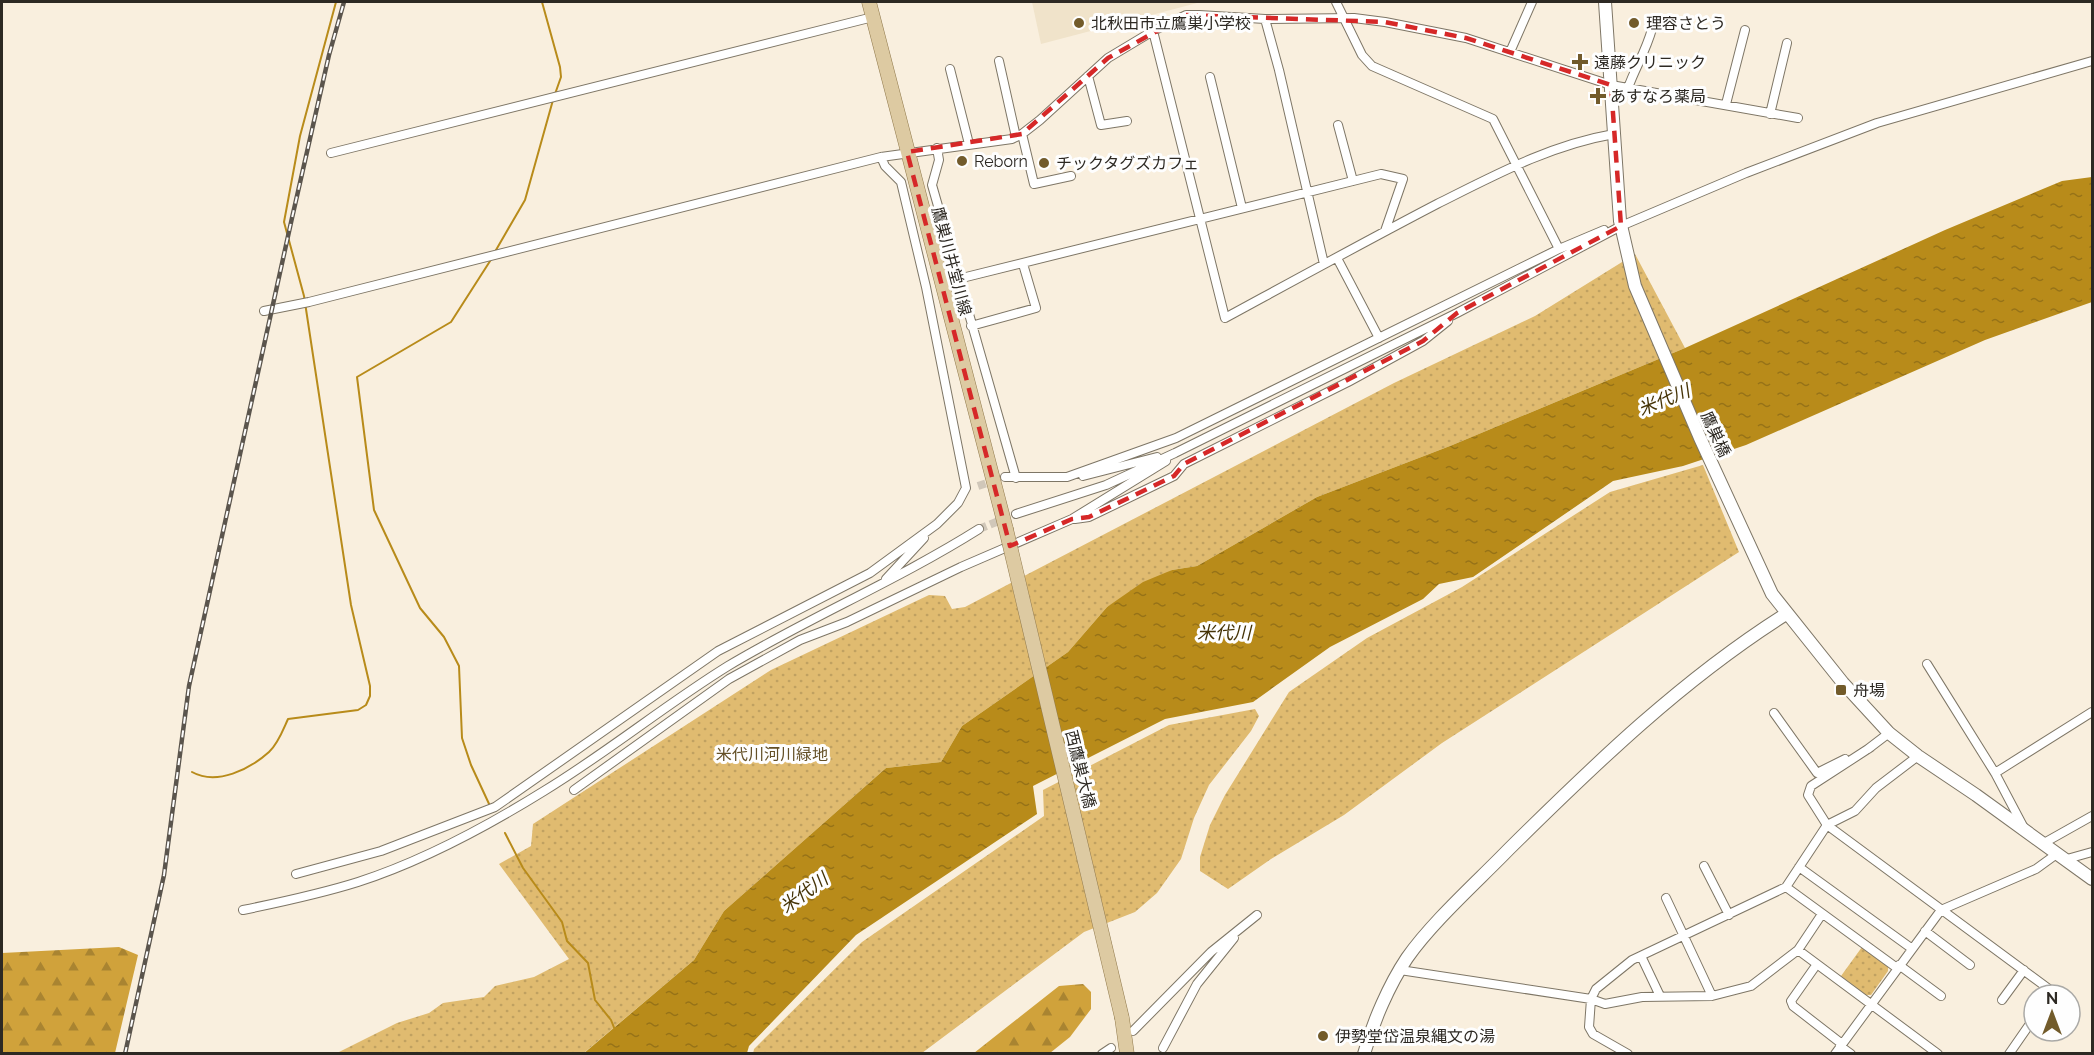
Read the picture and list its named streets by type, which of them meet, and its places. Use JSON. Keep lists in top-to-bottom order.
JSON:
{
  "streets": {
    "main road": ["鷹巣川井堂川線", "西鷹巣大橋"],
    "street": ["鷹巣橋"]
  },
  "crossings": [
    ["鷹巣川井堂川線", "西鷹巣大橋"]
  ],
  "water": ["米代川"],
  "parks": ["米代川河川緑地"],
  "places": {
    "other": [
      "北秋田市立鷹巣小学校",
      "理容さとう",
      "Reborn",
      "チックタグズカフェ",
      "伊勢堂岱温泉縄文の湯"
    ],
    "health": ["遠藤クリニック", "あすなろ薬局"],
    "transit": ["舟場"]
  },
  "north": "top"
}
